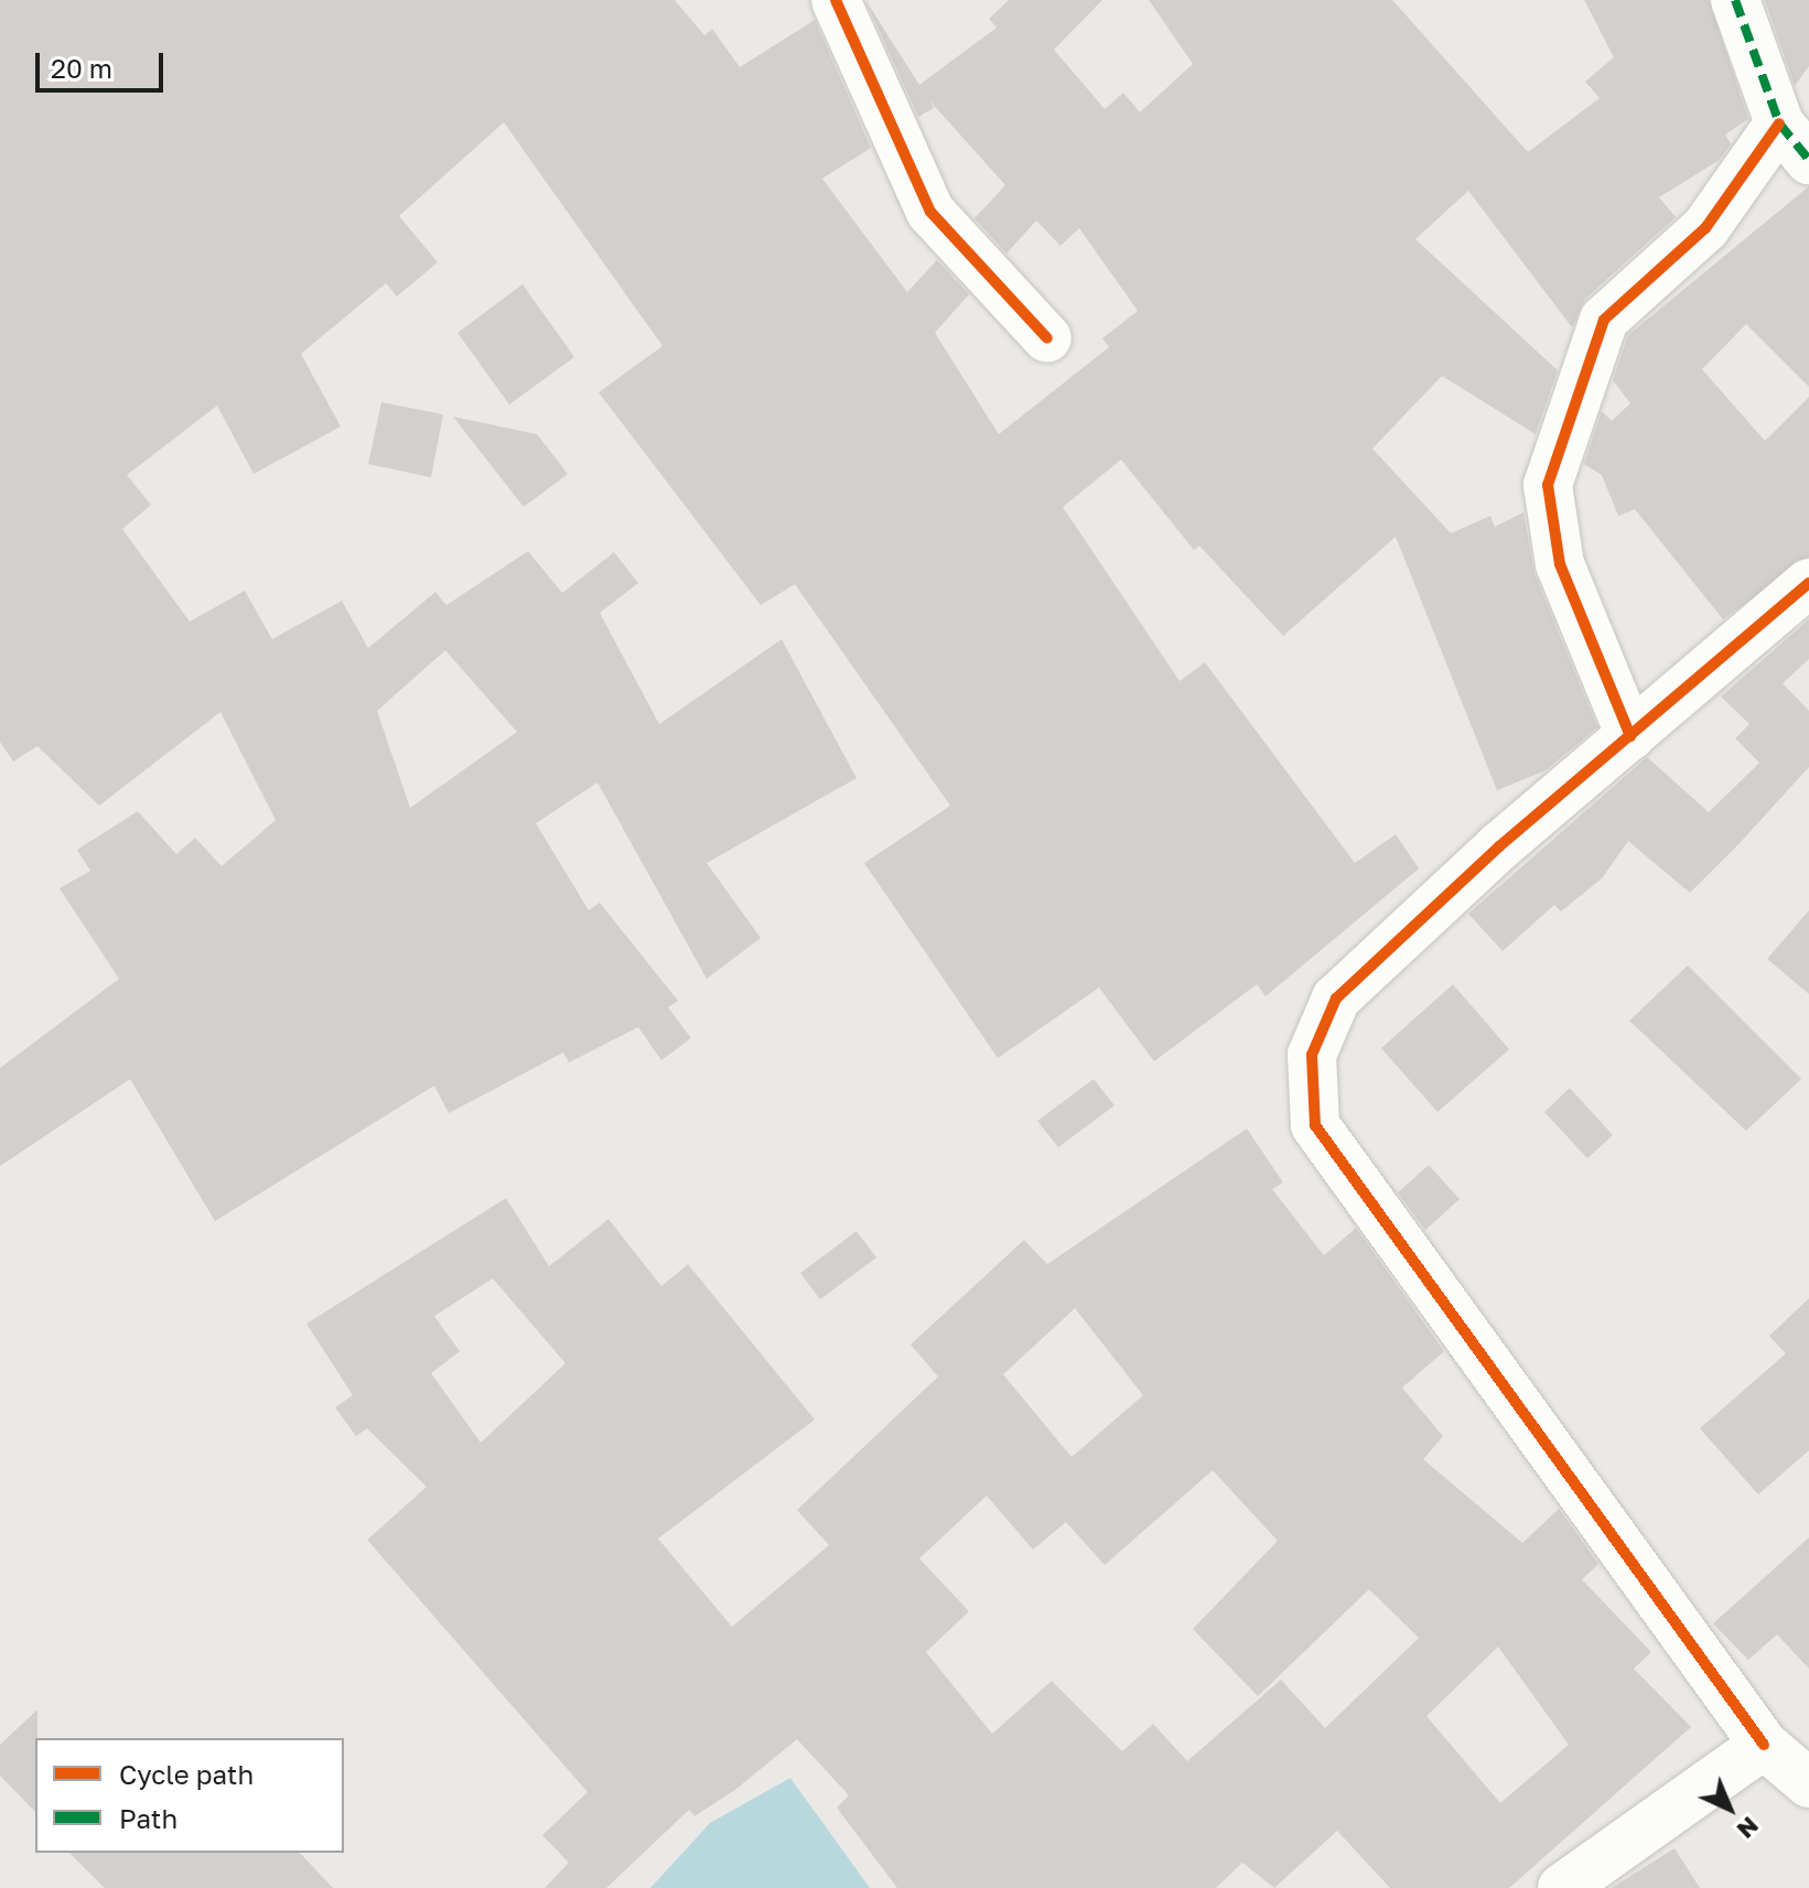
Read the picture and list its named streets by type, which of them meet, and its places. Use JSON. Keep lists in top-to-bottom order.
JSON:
{
  "legend": ["Cycle path", "Path"],
  "scale_bar": "20 m",
  "north": "bottom right"
}
